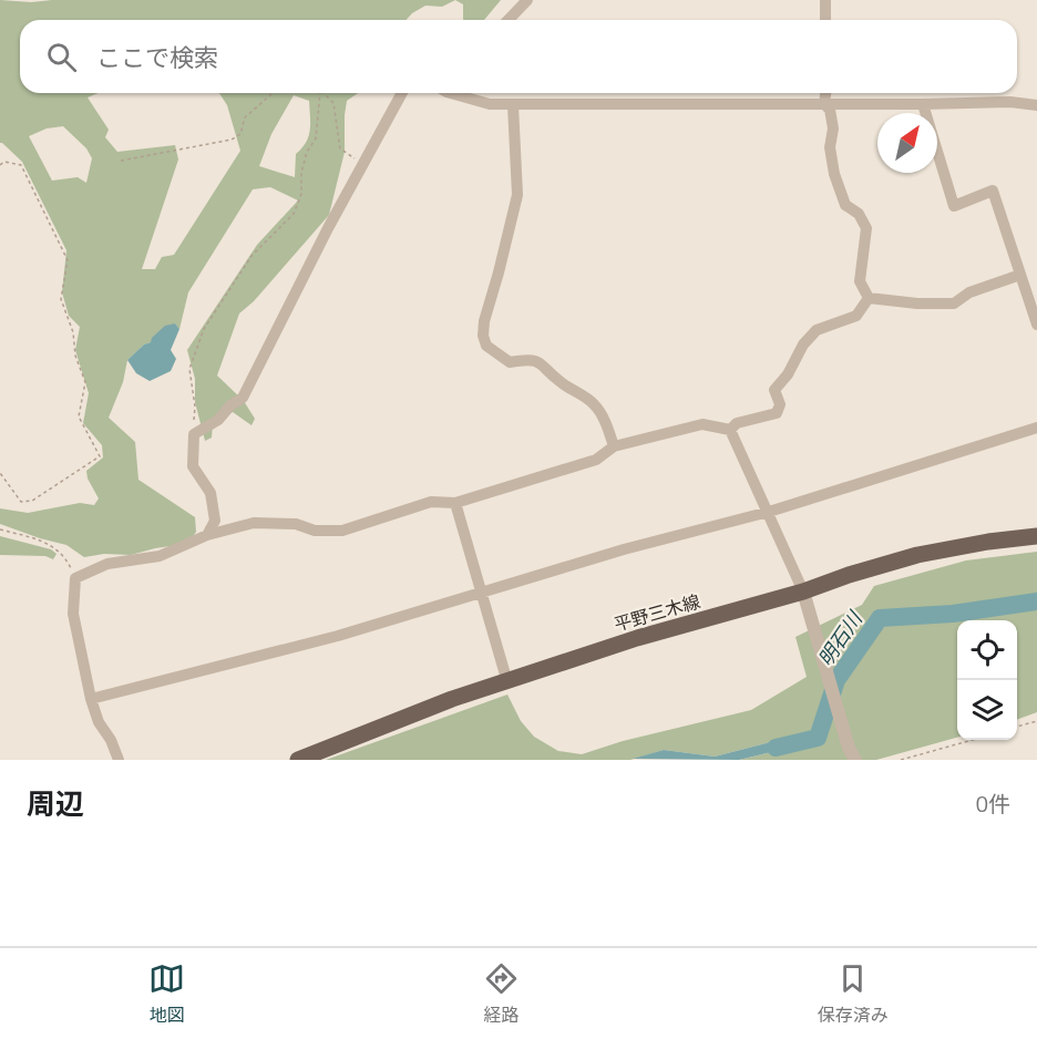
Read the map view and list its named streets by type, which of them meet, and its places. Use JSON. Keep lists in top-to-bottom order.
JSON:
{
  "streets": {
    "main road": ["平野三木線"]
  },
  "water": ["明石川"],
  "north": "top right",
  "page": {
    "search": "ここで検索",
    "heading": ["周辺", "0件"],
    "nav": ["地図", "経路", "保存済み"]
  }
}
